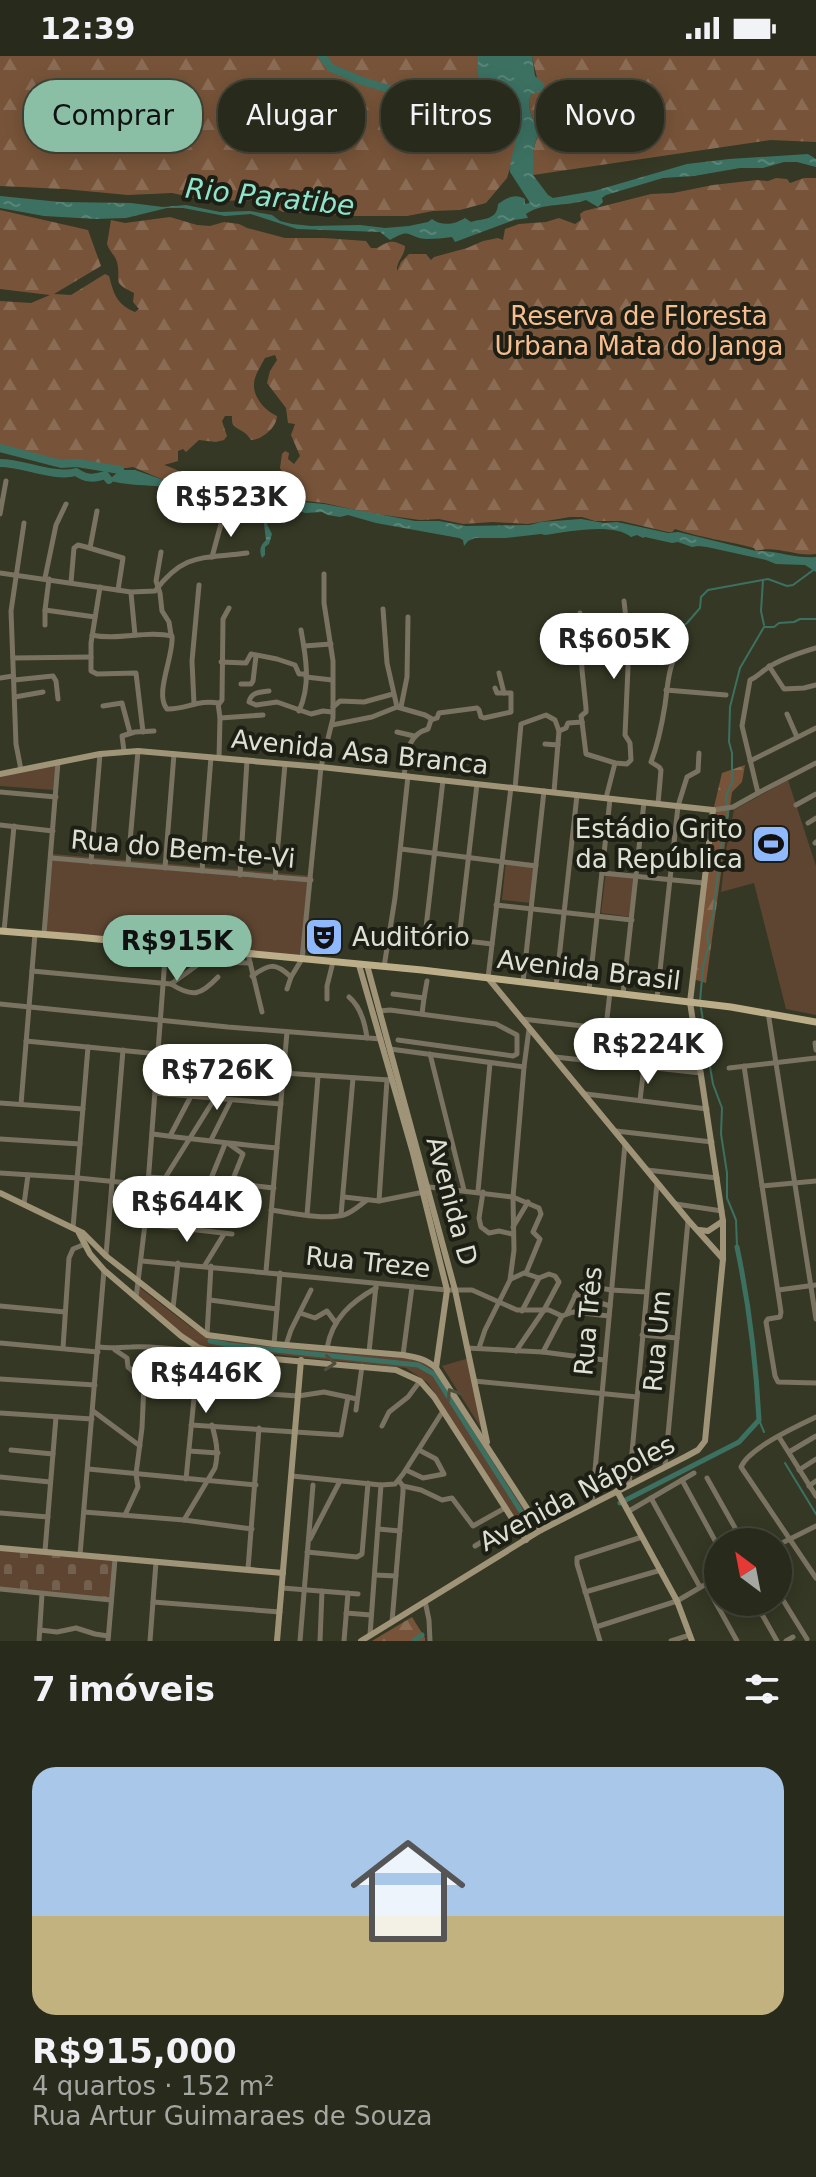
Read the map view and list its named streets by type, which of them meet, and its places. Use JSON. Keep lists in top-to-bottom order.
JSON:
{
  "streets": {
    "main road": ["Avenida Brasil"],
    "street": [
      "Avenida Asa Branca",
      "Rua do Bem-te-Vi",
      "Avenida D",
      "Rua Treze",
      "Rua Três",
      "Rua Um",
      "Avenida Nápoles"
    ]
  },
  "crossings": [
    ["Avenida Brasil", "Avenida D"],
    ["Avenida D", "Rua Treze"],
    ["Rua Três", "Avenida Nápoles"],
    ["Rua Um", "Avenida Nápoles"]
  ],
  "water": ["Rio Paratibe"],
  "parks": ["Reserva de Floresta Urbana Mata do Janga"],
  "places": {
    "sports": ["Estádio Grito da República"],
    "theatre": ["Auditório"]
  },
  "north": "top left",
  "page": {
    "status": "12:39",
    "chip": [
      "Comprar",
      "Alugar",
      "Filtros",
      "Novo"
    ],
    "price": [
      "R$523K",
      "R$605K",
      "R$915K",
      "R$224K",
      "R$726K",
      "R$644K",
      "R$446K"
    ],
    "heading": "7 imóveis",
    "list": [
      {
        "name": "R$915,000",
        "note": "4 quartos · 152 m² · Rua Artur Guimaraes de Souza"
      }
    ]
  }
}
